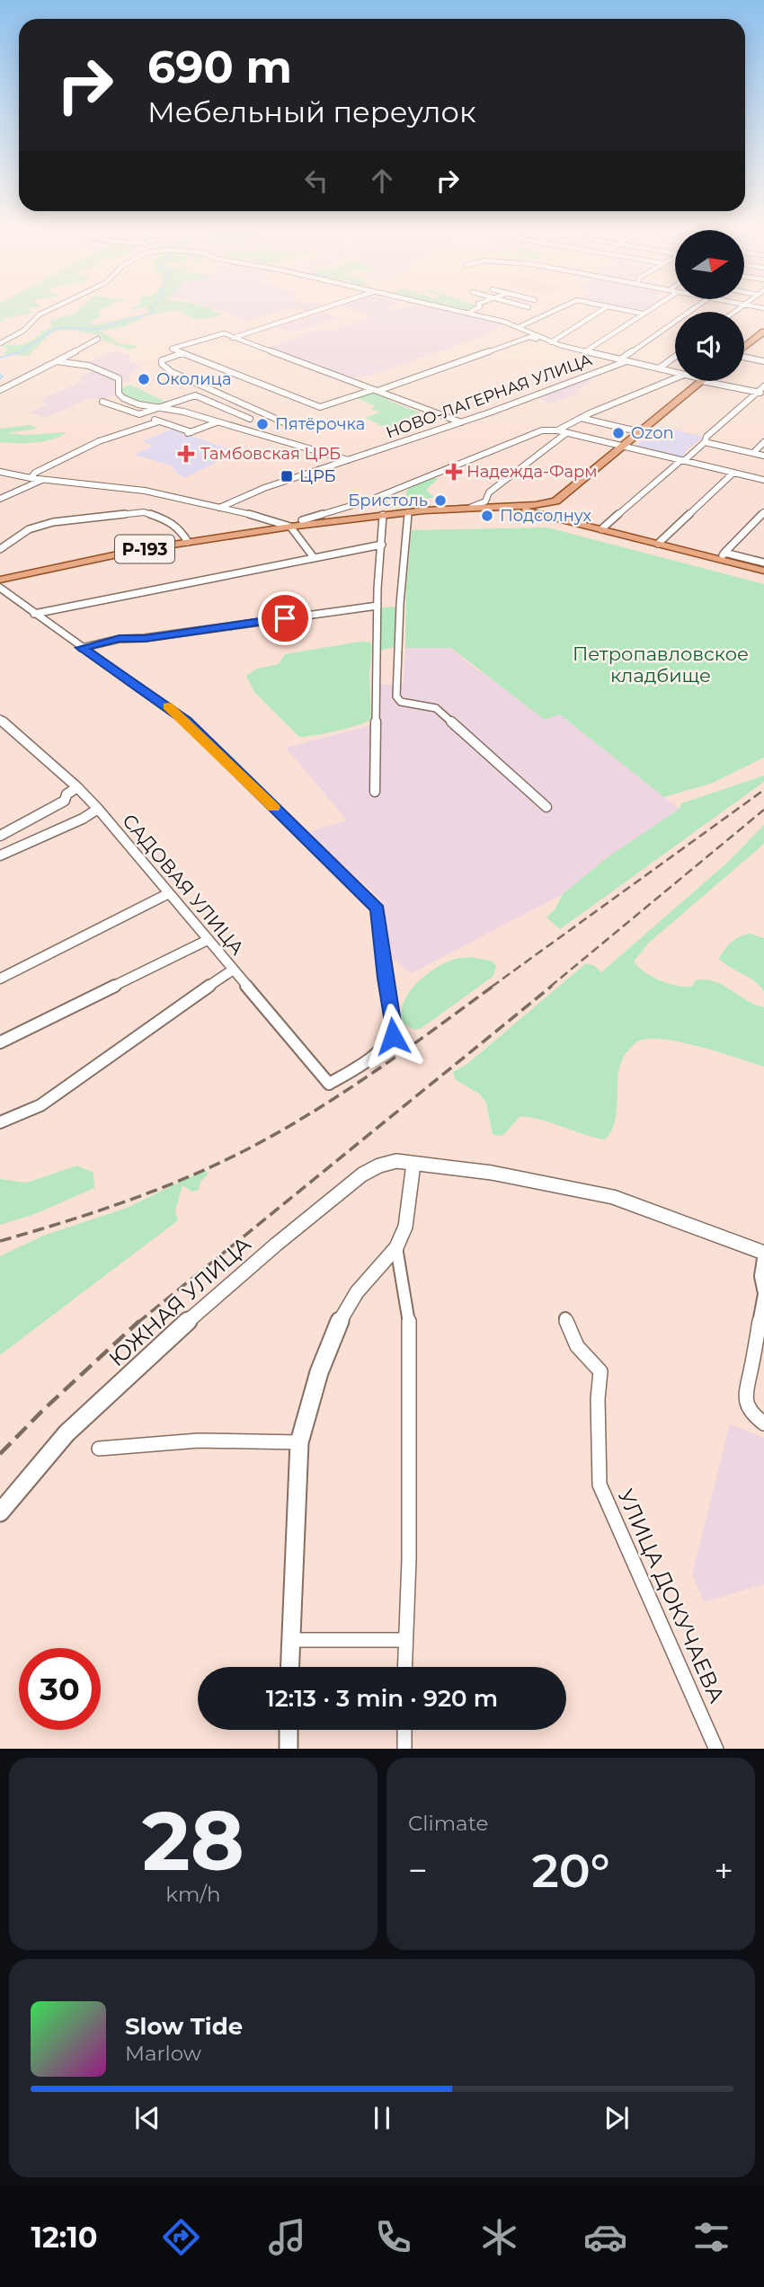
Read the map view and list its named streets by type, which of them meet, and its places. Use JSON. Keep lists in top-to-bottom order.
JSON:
{
  "streets": {
    "main road": ["Р-193"],
    "street": [
      "НОВО-ЛАГЕРНАЯ УЛИЦА",
      "САДОВАЯ УЛИЦА",
      "ЮЖНАЯ УЛИЦА",
      "УЛИЦА ДОКУЧАЕВА"
    ]
  },
  "parks": ["Петропавловское кладбище"],
  "places": {
    "other": [
      "Околица",
      "Пятёрочка",
      "Ozon",
      "Бристоль",
      "Подсолнух"
    ],
    "health": ["Тамбовская ЦРБ", "Надежда-Фарм"],
    "transit": ["ЦРБ"]
  },
  "north": "right",
  "page": {
    "turn": ["690 m", "Мебельный переулок"],
    "limit": "30",
    "trip": "12:13 · 3 min · 920 m",
    "tile": [
      ["28", "km/h"],
      "Climate"
    ],
    "heat": ["−", "20°", "+"],
    "song": ["Slow Tide", "Marlow"],
    "tabs": "12:10"
  }
}
